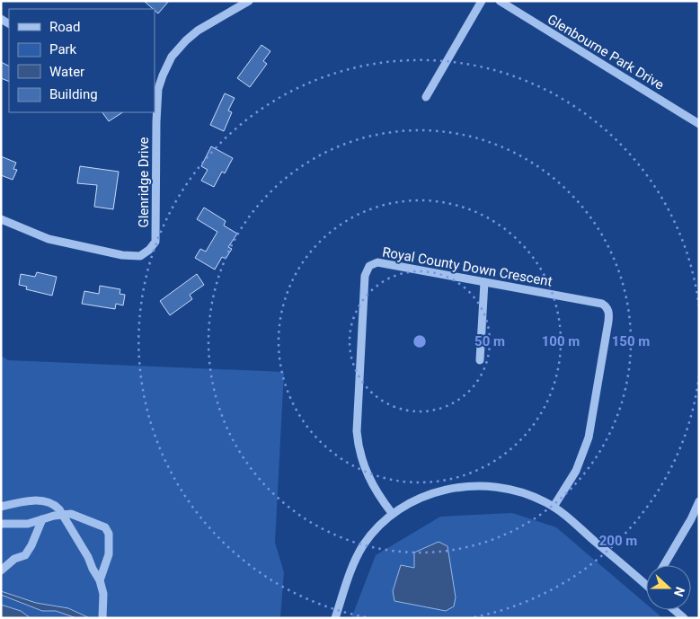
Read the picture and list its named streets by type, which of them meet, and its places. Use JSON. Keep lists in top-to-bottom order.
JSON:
{
  "streets": {
    "street": ["Glenbourne Park Drive", "Glenridge Drive", "Royal County Down Crescent"]
  },
  "legend": [
    "Road",
    "Park",
    "Water",
    "Building"
  ],
  "north": "right",
  "rings": [
    "50 m",
    "100 m",
    "150 m",
    "200 m"
  ]
}
